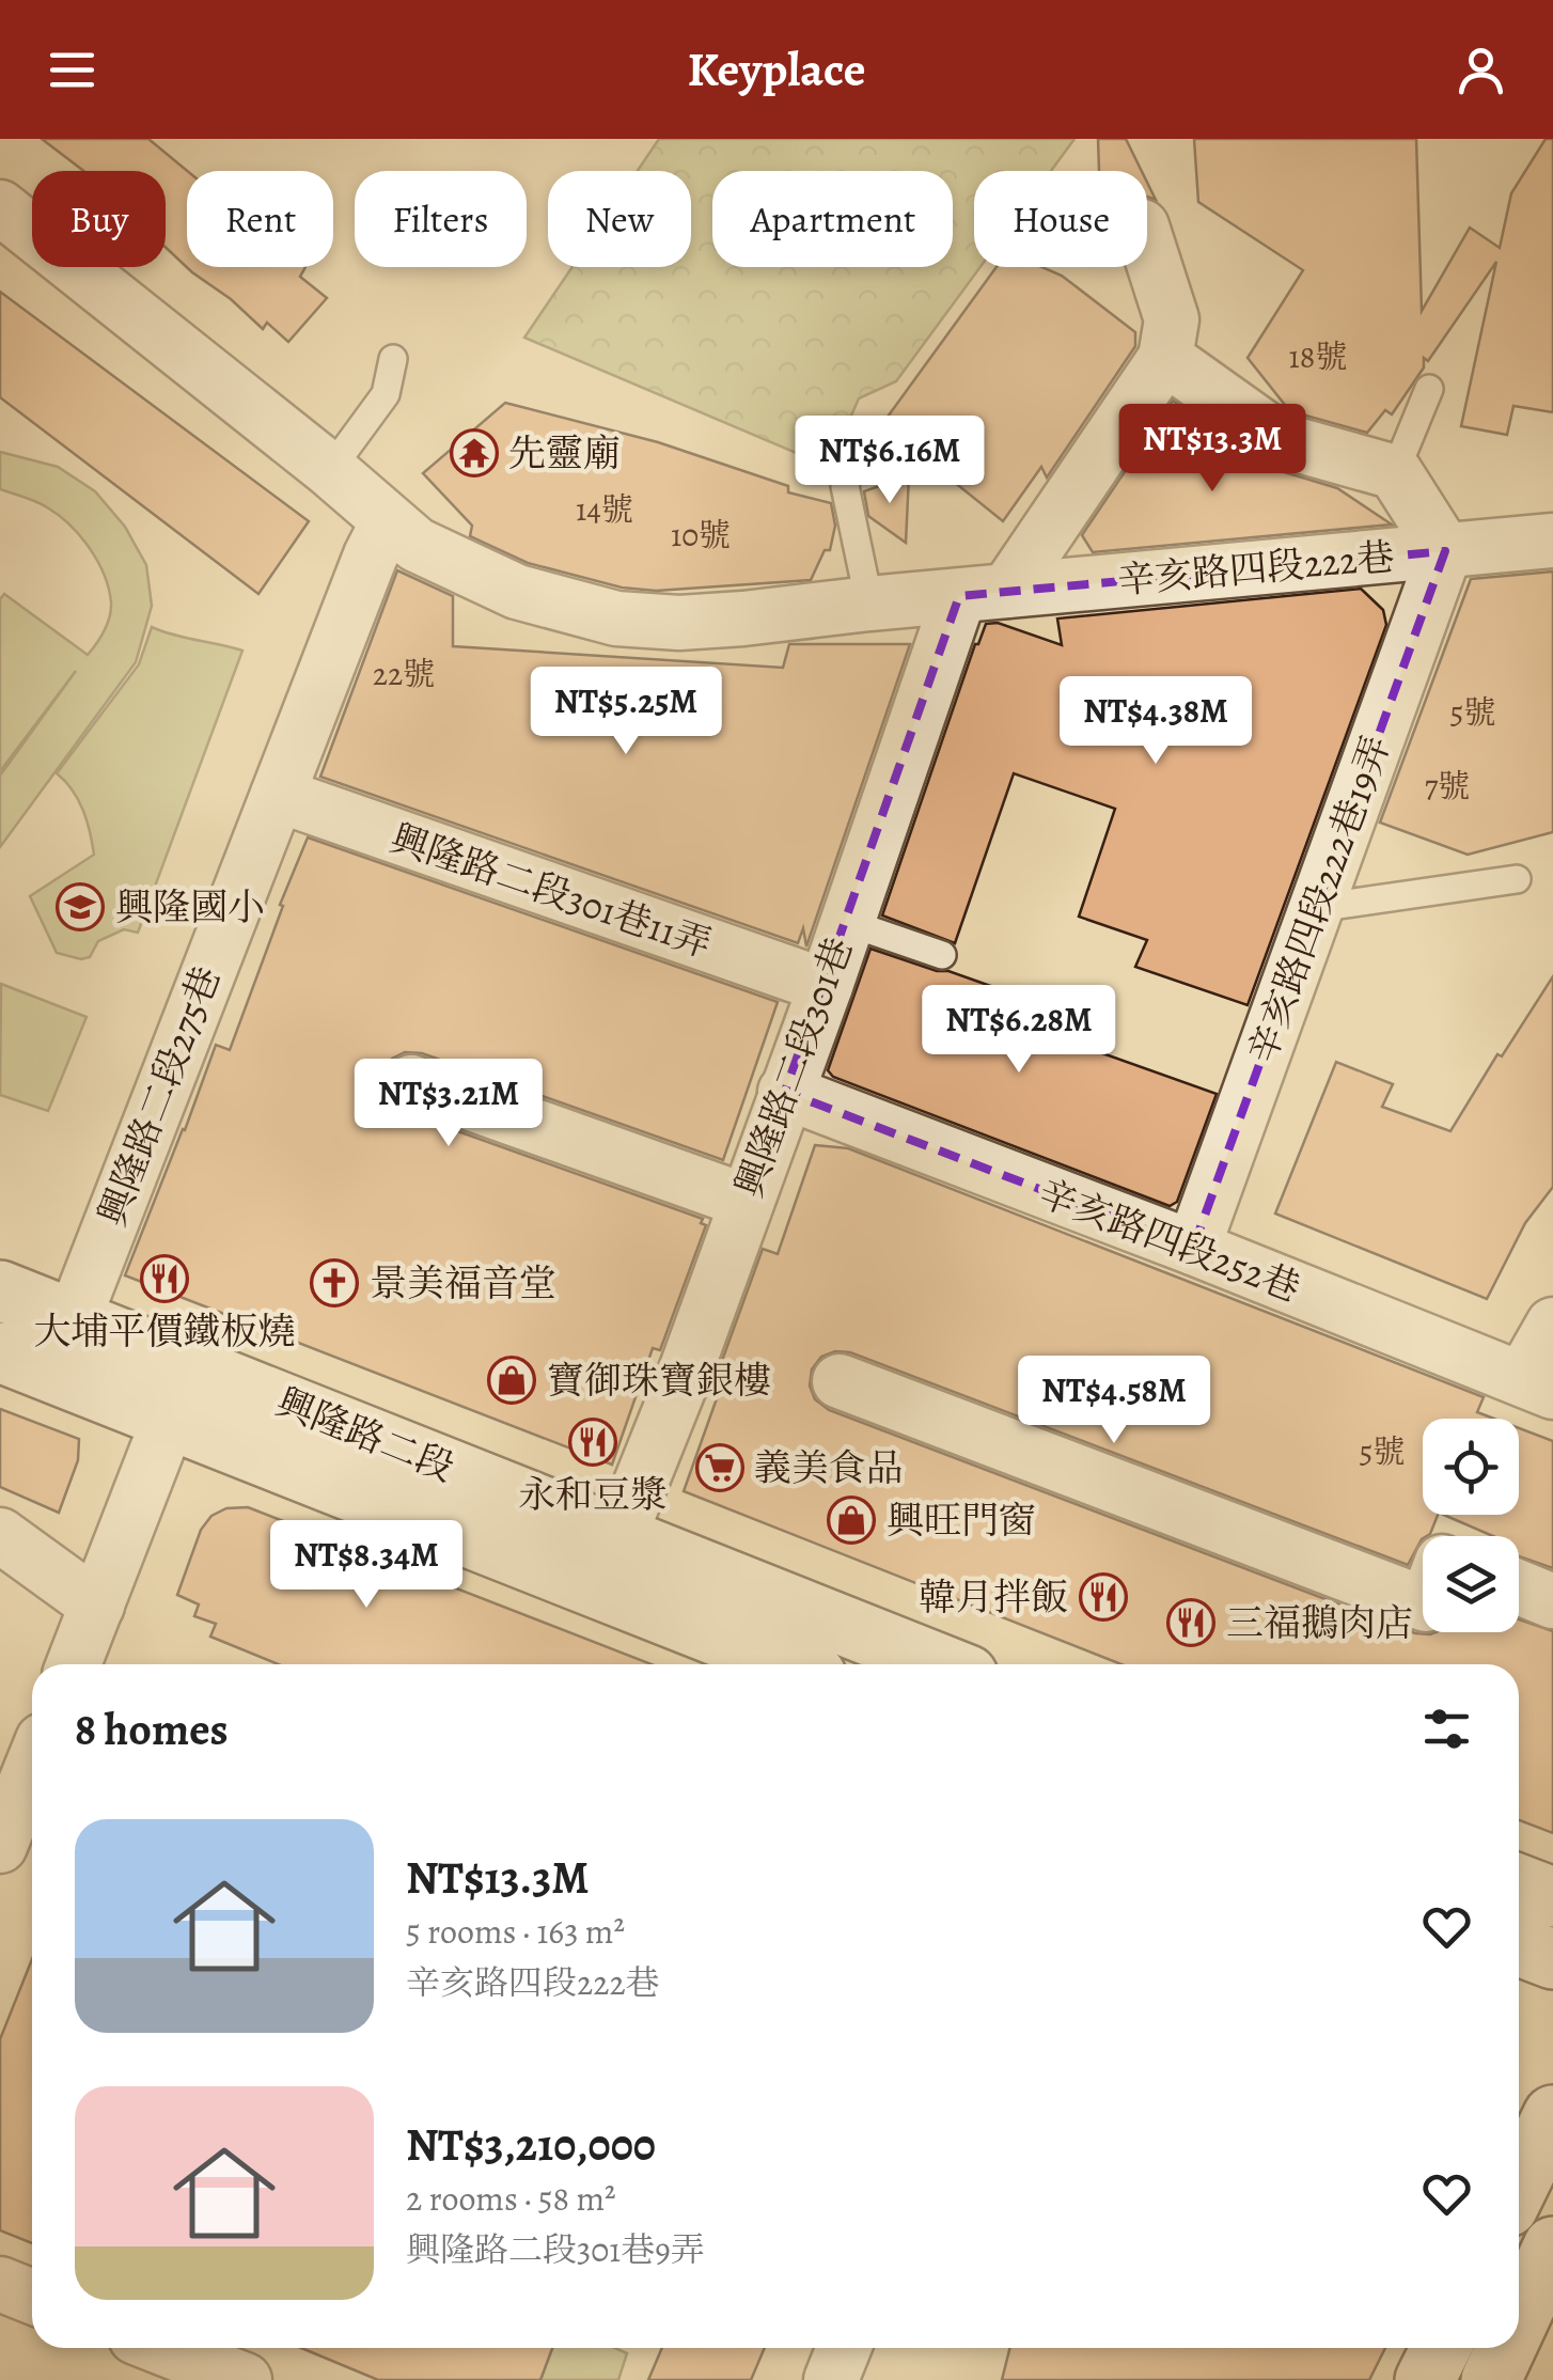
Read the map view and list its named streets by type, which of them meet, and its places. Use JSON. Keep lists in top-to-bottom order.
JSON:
{
  "streets": {
    "main road": ["興隆路二段"],
    "street": [
      "辛亥路四段222巷",
      "興隆路二段301巷11弄",
      "辛亥路四段222巷19弄",
      "興隆路二段301巷",
      "興隆路二段275巷",
      "辛亥路四段252巷"
    ]
  },
  "crossings": [
    ["辛亥路四段222巷", "辛亥路四段222巷19弄"],
    ["辛亥路四段222巷", "興隆路二段301巷"],
    ["辛亥路四段222巷", "興隆路二段275巷"],
    ["興隆路二段301巷11弄", "興隆路二段301巷"],
    ["興隆路二段301巷11弄", "興隆路二段275巷"],
    ["辛亥路四段222巷19弄", "辛亥路四段252巷"],
    ["興隆路二段301巷", "辛亥路四段252巷"],
    ["興隆路二段301巷", "興隆路二段"],
    ["興隆路二段275巷", "興隆路二段"]
  ],
  "places": {
    "temple": ["先靈廟"],
    "school or university": ["興隆國小"],
    "restaurant": [
      "大埔平價鐵板燒",
      "永和豆漿",
      "韓月拌飯",
      "三福鵝肉店"
    ],
    "church": ["景美福音堂"],
    "shop": ["寶御珠寶銀樓", "興旺門窗"],
    "supermarket": ["義美食品"]
  },
  "house_numbers": [
    "18號",
    "14號",
    "10號",
    "22號",
    "5號",
    "7號",
    "5號"
  ],
  "page": {
    "header": "Keyplace",
    "chip": [
      "Buy",
      "Rent",
      "Filters",
      "New",
      "Apartment",
      "House"
    ],
    "price": [
      "NT$13.3M",
      "NT$6.16M",
      "NT$5.25M",
      "NT$4.38M",
      "NT$6.28M",
      "NT$3.21M",
      "NT$4.58M",
      "NT$8.34M"
    ],
    "heading": "8 homes",
    "list": [
      {
        "name": "NT$13.3M",
        "note": "5 rooms · 163 m² · 辛亥路四段222巷"
      },
      {
        "name": "NT$3,210,000",
        "note": "2 rooms · 58 m² · 興隆路二段301巷9弄"
      }
    ]
  }
}
